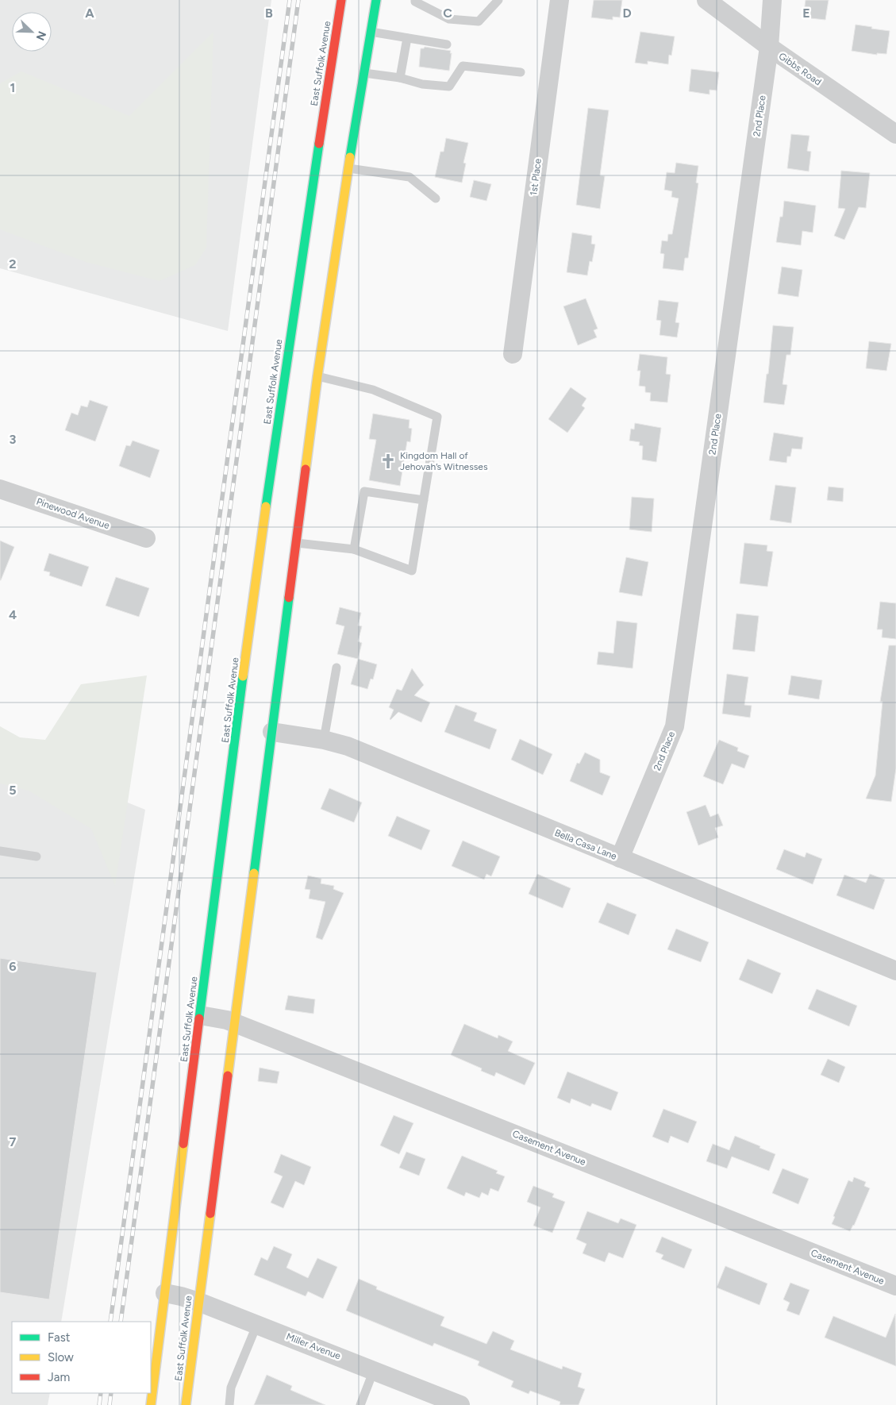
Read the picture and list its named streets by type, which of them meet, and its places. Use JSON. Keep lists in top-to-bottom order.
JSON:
{
  "streets": {
    "main road": ["East Suffolk Avenue"],
    "street": [
      "Gibbs Road",
      "2nd Place",
      "1st Place",
      "Pinewood Avenue",
      "Bella Casa Lane",
      "Casement Avenue",
      "Miller Avenue"
    ]
  },
  "crossings": [
    ["East Suffolk Avenue", "Bella Casa Lane"],
    ["East Suffolk Avenue", "Casement Avenue"],
    ["East Suffolk Avenue", "Miller Avenue"],
    ["Gibbs Road", "2nd Place"],
    ["2nd Place", "Bella Casa Lane"]
  ],
  "places": {
    "church": ["Kingdom Hall of Jehovah’s Witnesses"]
  },
  "legend": ["Fast", "Slow", "Jam"],
  "north": "bottom right",
  "grid": {
    "columns": [
      "A",
      "B",
      "C",
      "D",
      "E"
    ],
    "rows": [
      "1",
      "2",
      "3",
      "4",
      "5",
      "6",
      "7"
    ]
  }
}
